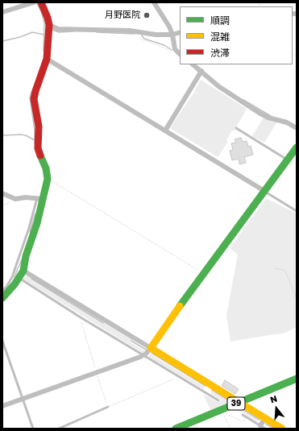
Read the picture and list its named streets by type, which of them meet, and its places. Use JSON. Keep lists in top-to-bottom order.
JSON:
{
  "streets": {
    "street": ["39"]
  },
  "places": ["月野医院"],
  "legend": ["順調", "混雑", "渋滞"],
  "north": "top"
}
